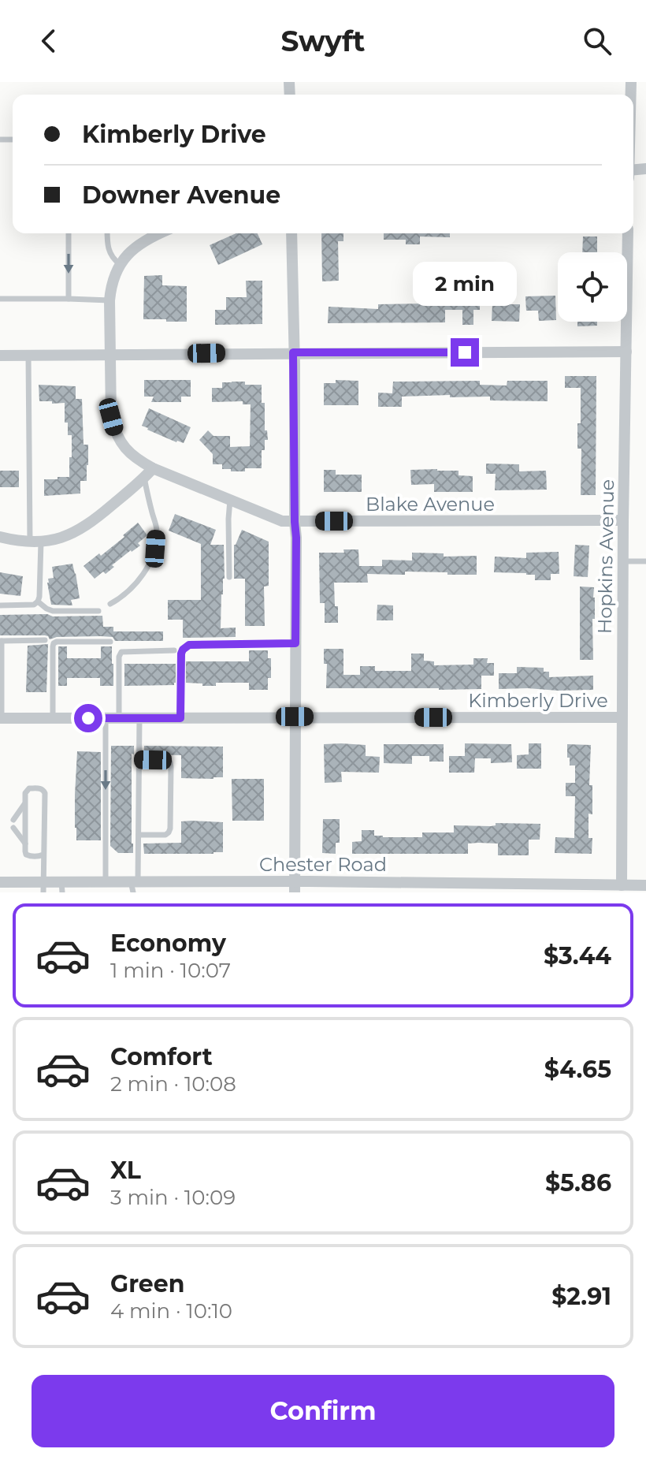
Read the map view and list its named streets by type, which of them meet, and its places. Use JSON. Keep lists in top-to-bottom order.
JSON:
{
  "streets": {
    "street": [
      "Blake Avenue",
      "Hopkins Avenue",
      "Kimberly Drive",
      "Chester Road"
    ]
  },
  "crossings": [
    ["Blake Avenue", "Hopkins Avenue"],
    ["Hopkins Avenue", "Kimberly Drive"],
    ["Hopkins Avenue", "Chester Road"]
  ],
  "page": {
    "header": "Swyft",
    "banner": ["Kimberly Drive", "Downer Avenue"],
    "bubble": "2 min",
    "list": [
      {
        "name": "Economy",
        "note": "1 min · 10:07",
        "value": "$3.44"
      },
      {
        "name": "Comfort",
        "note": "2 min · 10:08",
        "value": "$4.65"
      },
      {
        "name": "XL",
        "note": "3 min · 10:09",
        "value": "$5.86"
      },
      {
        "name": "Green",
        "note": "4 min · 10:10",
        "value": "$2.91"
      }
    ],
    "buttons": "Confirm"
  }
}
